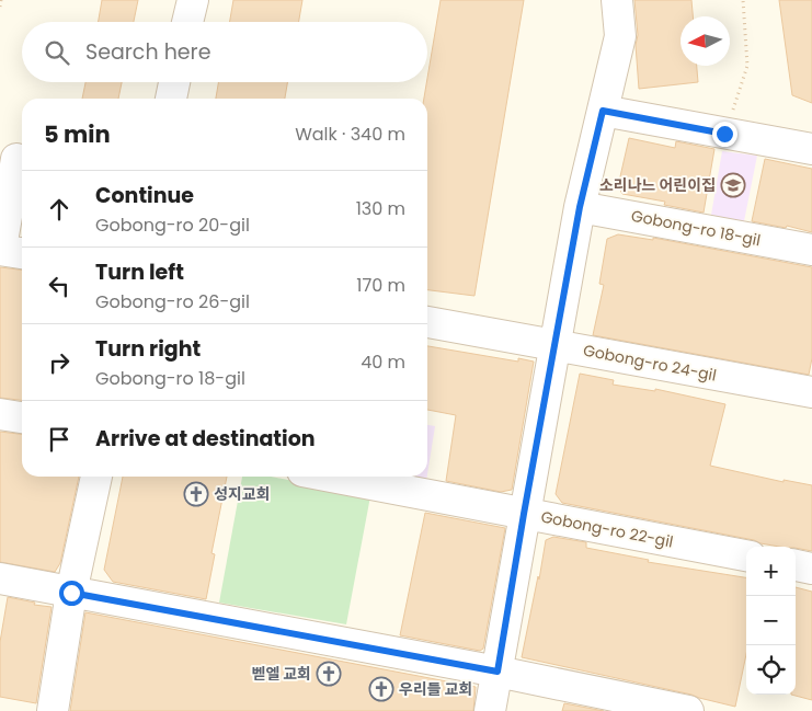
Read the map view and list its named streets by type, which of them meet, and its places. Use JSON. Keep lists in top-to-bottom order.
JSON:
{
  "streets": {
    "street": ["Gobong-ro 18-gil", "Gobong-ro 24-gil", "Gobong-ro 22-gil"]
  },
  "places": {
    "school or university": ["소리나느 어린이집"],
    "church": ["성지교회", "벧엘 교회", "우리들 교회"]
  },
  "north": "left",
  "page": {
    "search": "Search here",
    "heading": ["5 min", "Walk · 340 m"],
    "list": [
      ["Continue", "Gobong-ro 20-gil", "130 m"],
      ["Turn left", "Gobong-ro 26-gil", "170 m"],
      ["Turn right", "Gobong-ro 18-gil", "40 m"],
      "Arrive at destination"
    ],
    "map_buttons": ["+", "−"]
  }
}
